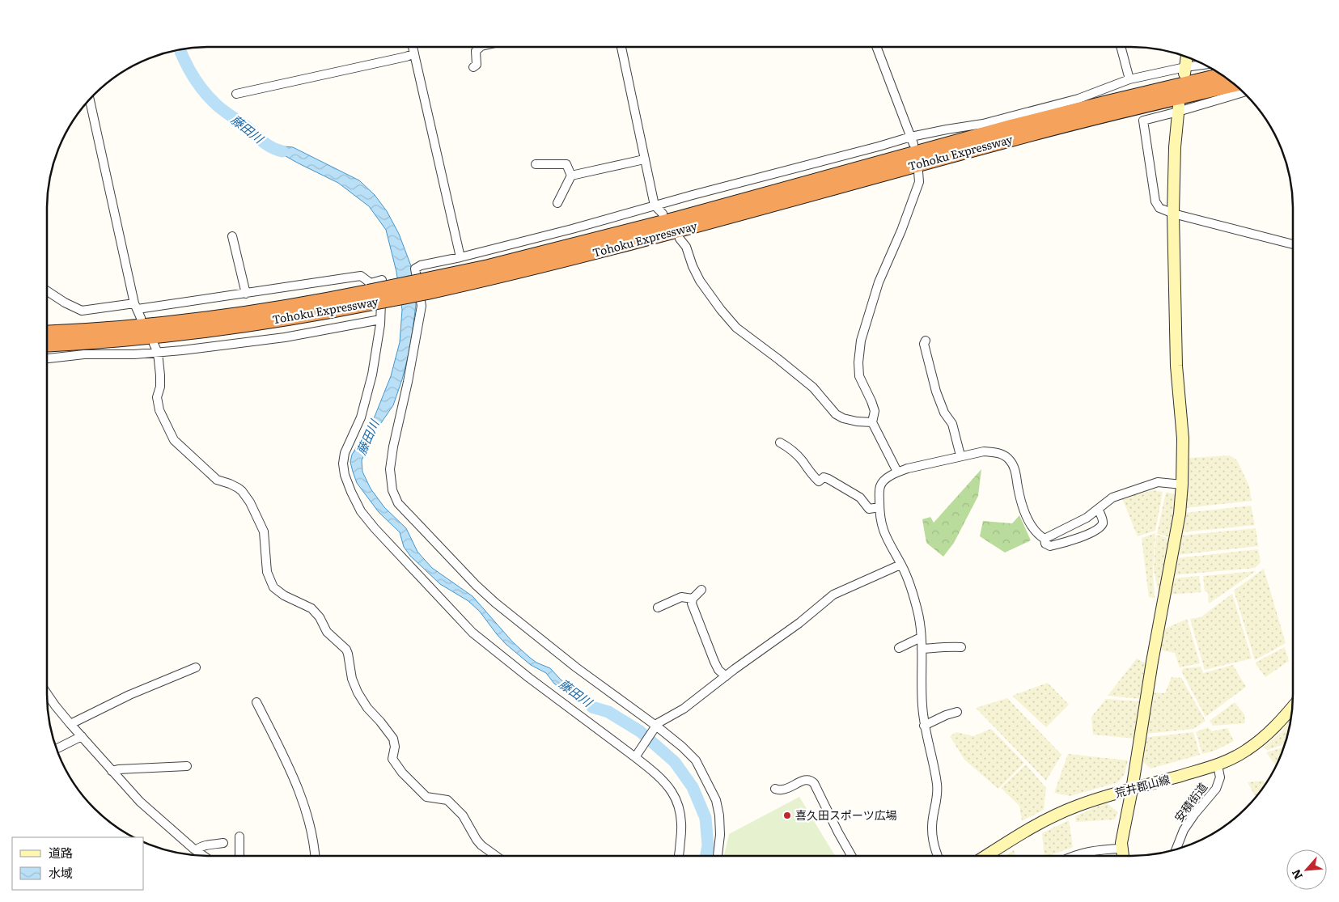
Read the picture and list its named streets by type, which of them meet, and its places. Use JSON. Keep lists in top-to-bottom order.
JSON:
{
  "streets": {
    "highway": ["Tohoku Expressway"],
    "street": ["荒井郡山線", "安積街道"]
  },
  "crossings": [
    ["荒井郡山線", "安積街道"]
  ],
  "water": ["藤田川"],
  "places": ["喜久田スポーツ広場"],
  "legend": ["道路", "水域"],
  "north": "bottom left"
}
